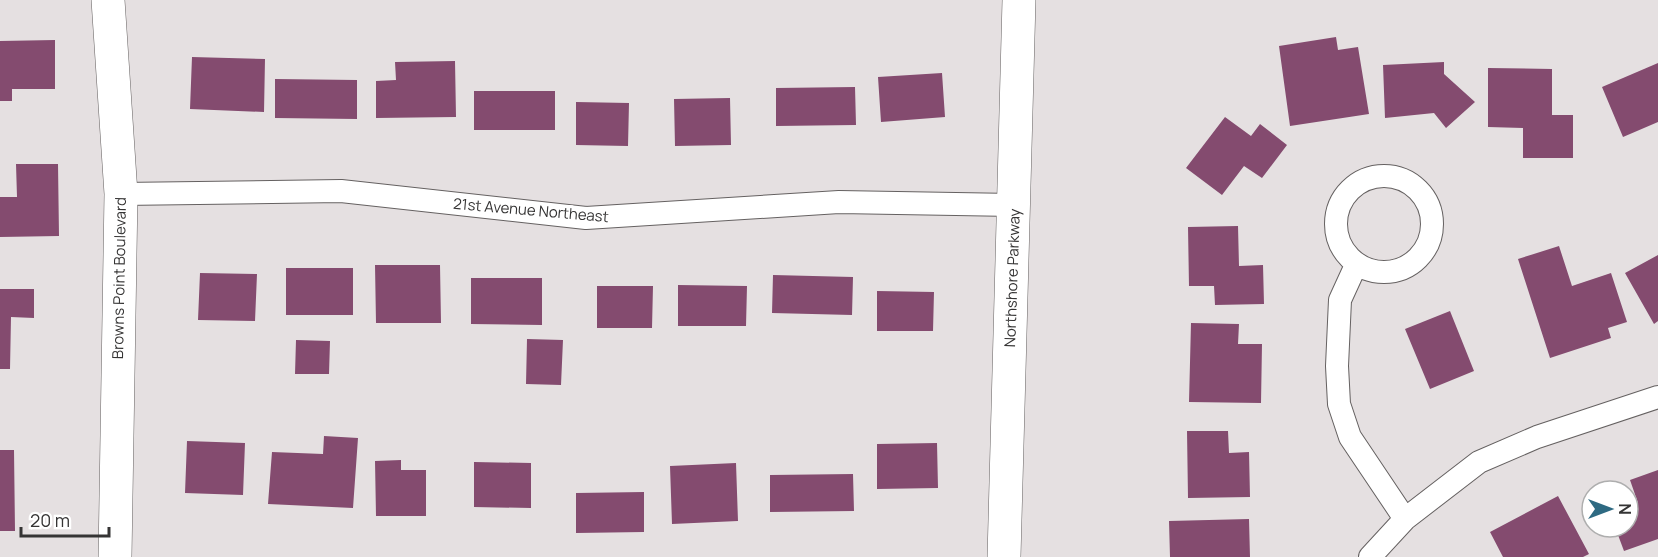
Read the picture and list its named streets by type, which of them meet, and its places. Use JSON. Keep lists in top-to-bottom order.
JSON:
{
  "streets": {
    "street": ["21st Avenue Northeast", "Browns Point Boulevard", "Northshore Parkway"]
  },
  "crossings": [
    ["21st Avenue Northeast", "Browns Point Boulevard"],
    ["21st Avenue Northeast", "Northshore Parkway"]
  ],
  "scale_bar": "20 m",
  "north": "right"
}
